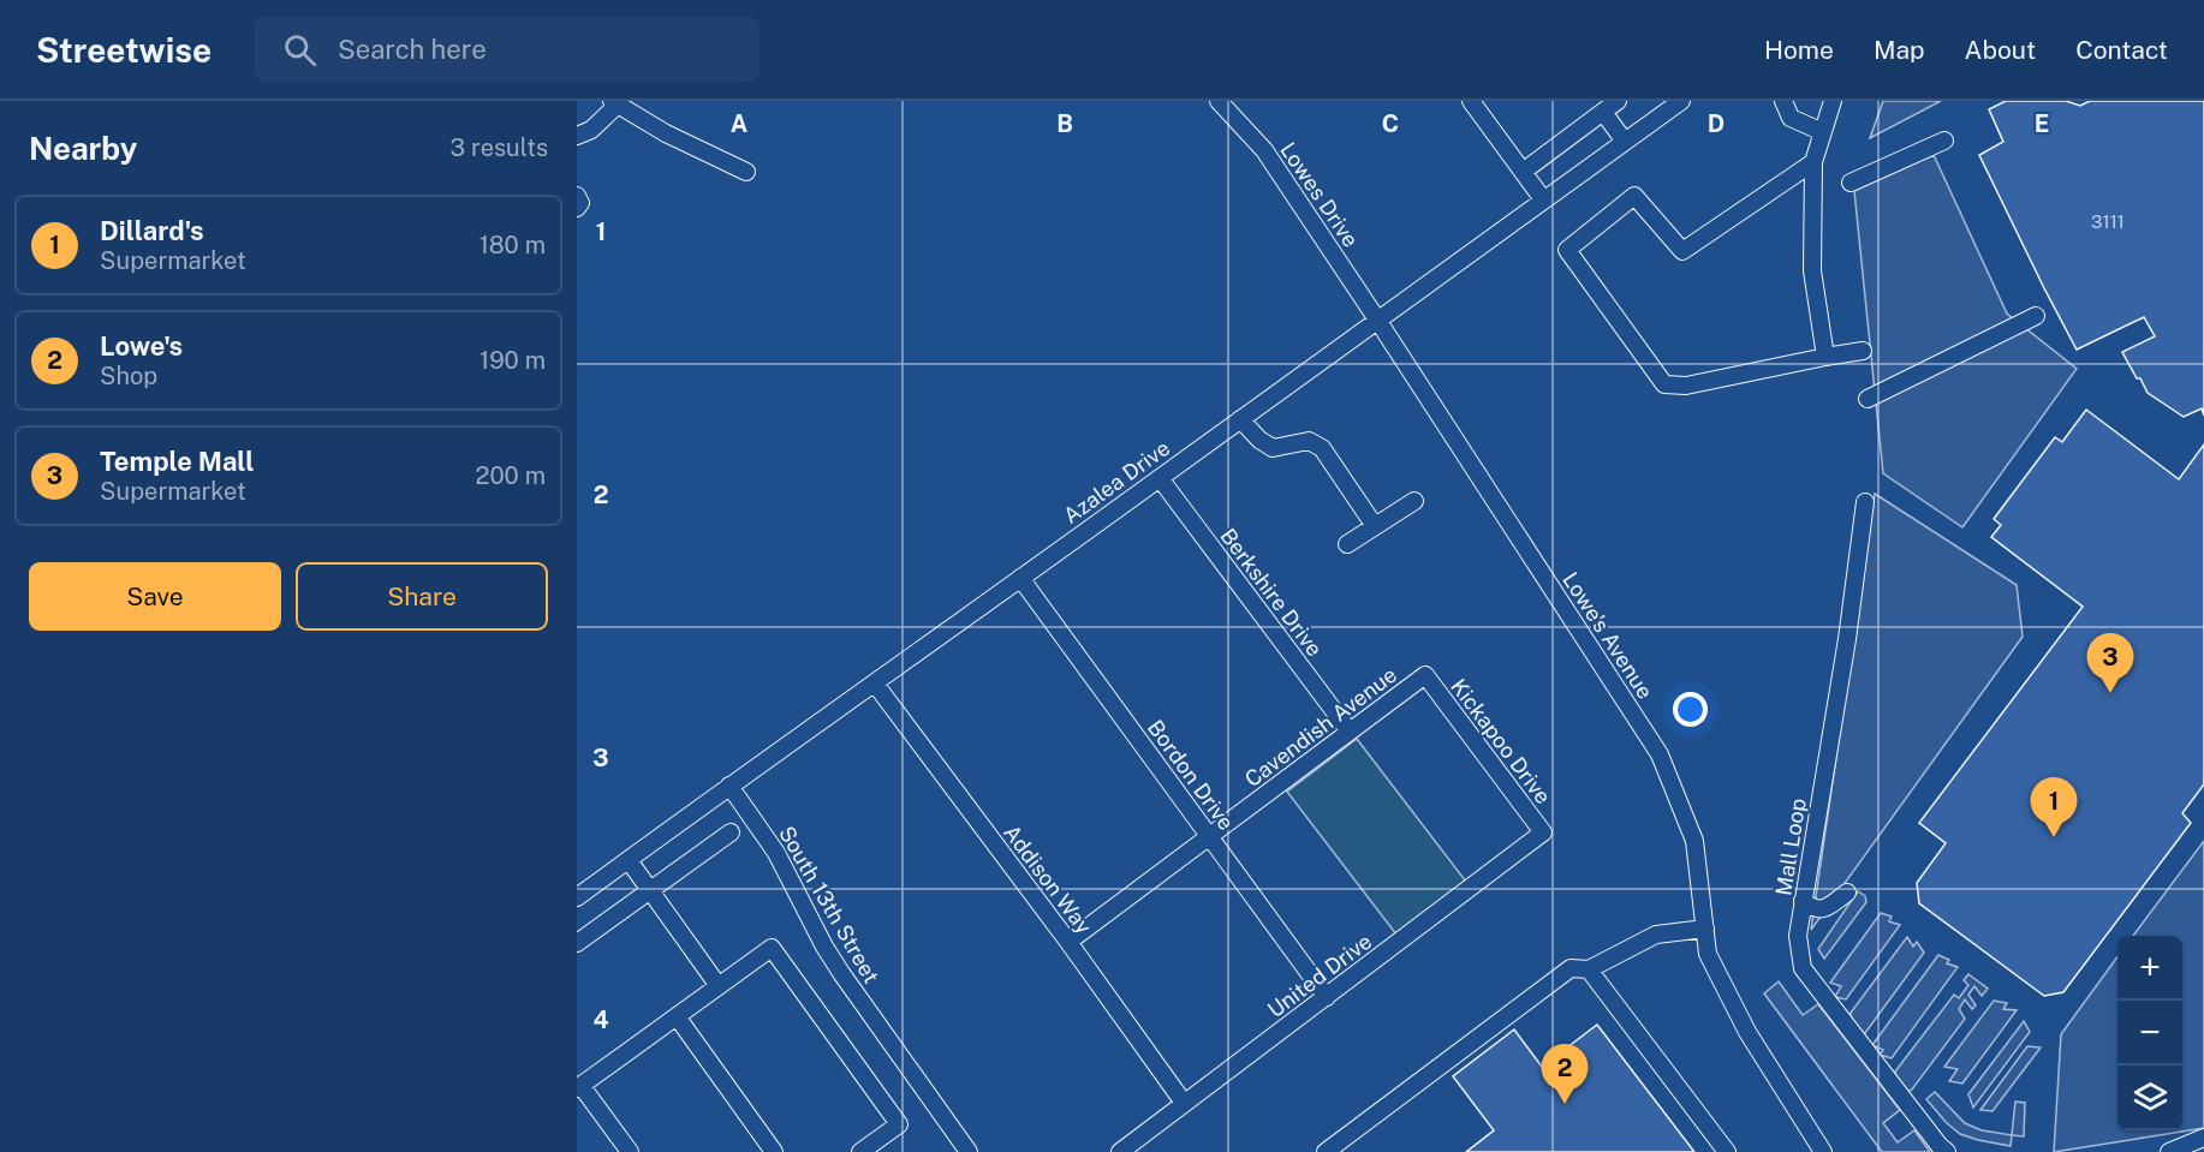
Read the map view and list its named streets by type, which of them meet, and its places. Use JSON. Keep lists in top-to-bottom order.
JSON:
{
  "streets": {
    "street": [
      "Lowes Drive",
      "Azalea Drive",
      "Berkshire Drive",
      "Lowe's Avenue",
      "Cavendish Avenue",
      "Kickapoo Drive",
      "Bordon Drive",
      "Mall Loop",
      "Addison Way",
      "South 13th Street",
      "United Drive"
    ]
  },
  "crossings": [
    ["Lowes Drive", "Azalea Drive"],
    ["Lowes Drive", "Lowe's Avenue"],
    ["Azalea Drive", "Berkshire Drive"],
    ["Azalea Drive", "Lowe's Avenue"],
    ["Azalea Drive", "Bordon Drive"],
    ["Azalea Drive", "Addison Way"],
    ["Azalea Drive", "South 13th Street"],
    ["Berkshire Drive", "Cavendish Avenue"],
    ["Cavendish Avenue", "Kickapoo Drive"],
    ["Cavendish Avenue", "Bordon Drive"],
    ["Cavendish Avenue", "Addison Way"],
    ["Kickapoo Drive", "United Drive"],
    ["Bordon Drive", "United Drive"],
    ["Addison Way", "United Drive"]
  ],
  "house_numbers": ["3111"],
  "page": {
    "header": "Streetwise",
    "search": "Search here",
    "nav": [
      "Home",
      "Map",
      "About",
      "Contact"
    ],
    "heading": ["Nearby", "3 results"],
    "list": [
      {
        "mark": "1",
        "name": "Dillard's",
        "note": "Supermarket",
        "value": "180 m"
      },
      {
        "mark": "2",
        "name": "Lowe's",
        "note": "Shop",
        "value": "190 m"
      },
      {
        "mark": "3",
        "name": "Temple Mall",
        "note": "Supermarket",
        "value": "200 m"
      }
    ],
    "buttons": ["Save", "Share"],
    "pins": ["3", "1", "2"],
    "map_buttons": ["+", "−"]
  },
  "grid": {
    "columns": [
      "A",
      "B",
      "C",
      "D",
      "E"
    ],
    "rows": [
      "1",
      "2",
      "3",
      "4"
    ]
  }
}
